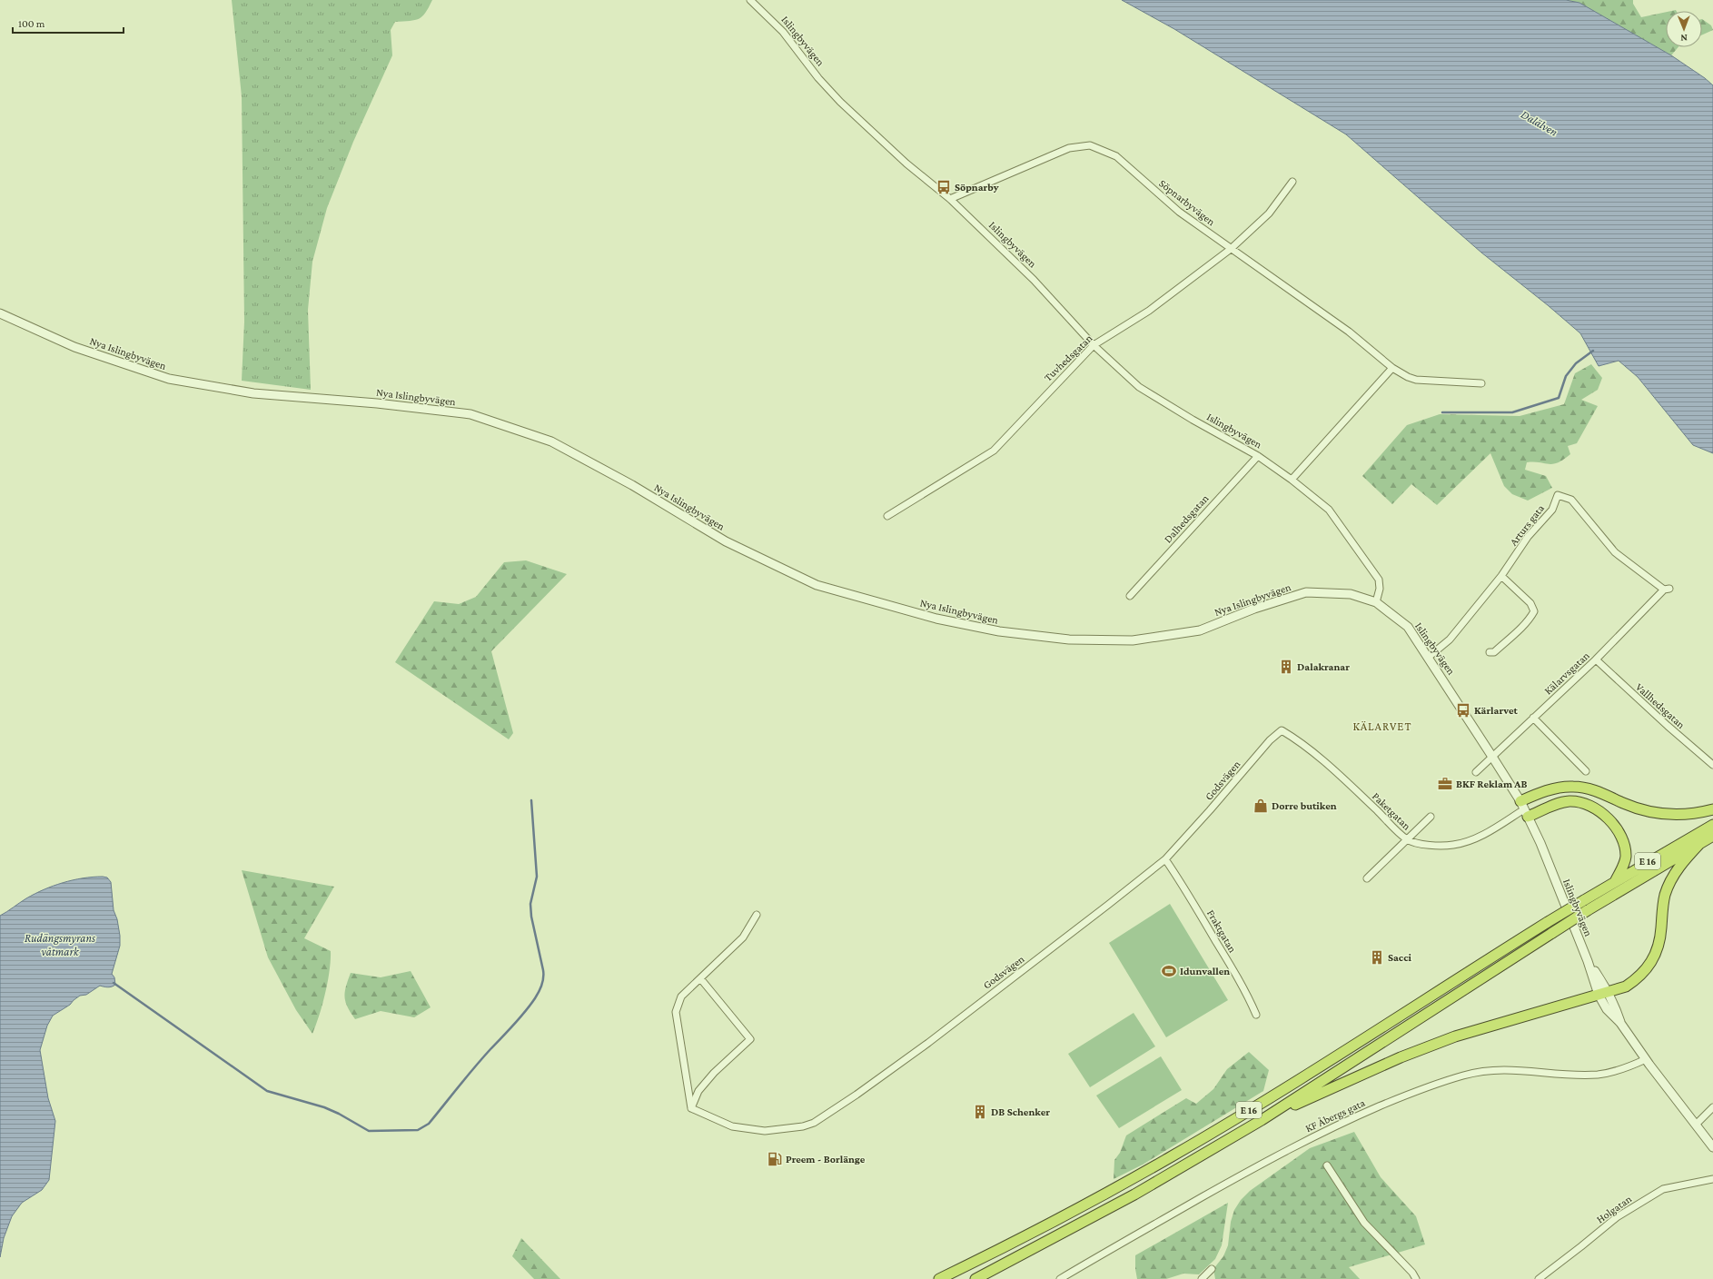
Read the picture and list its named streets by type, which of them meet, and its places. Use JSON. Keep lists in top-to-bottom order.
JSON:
{
  "streets": {
    "highway": ["E 16"],
    "street": [
      "Islingbyvägen",
      "Söpnarbyvägen",
      "Nya Islingbyvägen",
      "Tuvhedsgatan",
      "Dalhedsgatan",
      "Arturs gata",
      "Kälarvsgatan",
      "Vallhedsgatan",
      "Godsvägen",
      "Paketgatan",
      "Fraktgatan",
      "KF Åbergs gata",
      "Holgatan"
    ]
  },
  "crossings": [
    ["Islingbyvägen", "Söpnarbyvägen"],
    ["Islingbyvägen", "Nya Islingbyvägen"],
    ["Islingbyvägen", "Tuvhedsgatan"],
    ["Islingbyvägen", "Dalhedsgatan"],
    ["Islingbyvägen", "Arturs gata"],
    ["Islingbyvägen", "Kälarvsgatan"],
    ["Islingbyvägen", "Paketgatan"],
    ["Islingbyvägen", "KF Åbergs gata"],
    ["Söpnarbyvägen", "Tuvhedsgatan"],
    ["Arturs gata", "Kälarvsgatan"],
    ["Kälarvsgatan", "Vallhedsgatan"],
    ["Godsvägen", "Paketgatan"],
    ["Godsvägen", "Fraktgatan"]
  ],
  "districts": ["KÄLARVET"],
  "water": ["Dalälven", "Rudängsmyrans våtmark"],
  "places": {
    "bus stop": ["Söpnarby", "Kärlarvet"],
    "building": ["Dalakranar", "Sacci", "DB Schenker"],
    "office": ["BKF Reklam AB"],
    "shop": ["Dorre butiken"],
    "sports": ["Idunvallen"],
    "fuel station": ["Preem - Borlänge"]
  },
  "scale_bar": "100 m",
  "north": "bottom"
}
